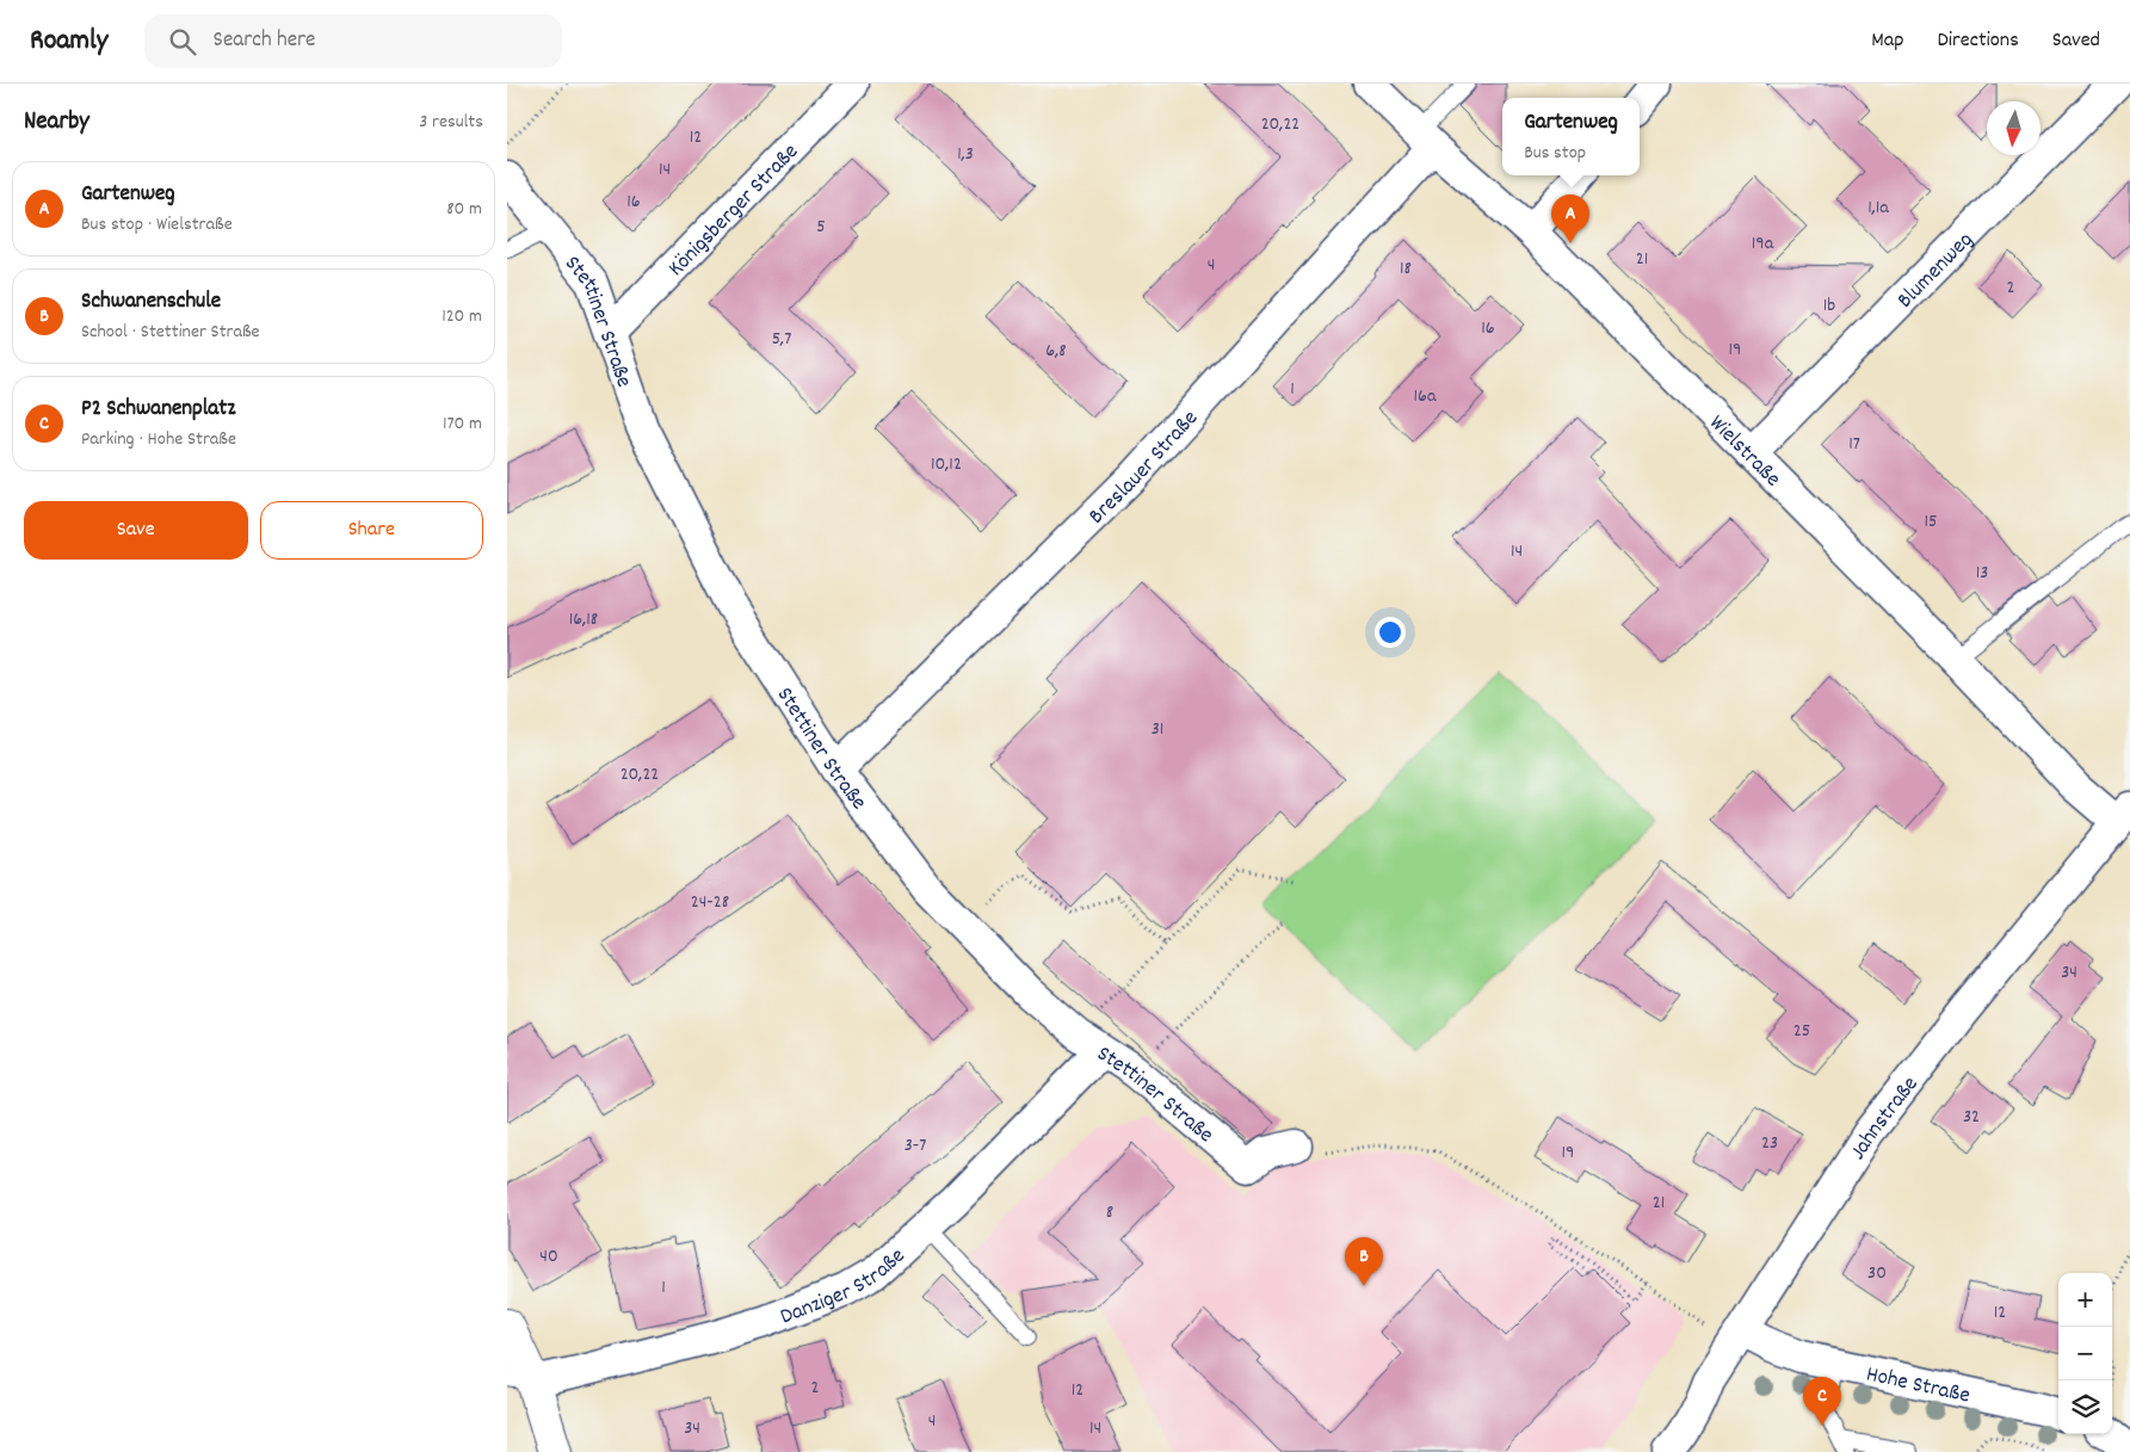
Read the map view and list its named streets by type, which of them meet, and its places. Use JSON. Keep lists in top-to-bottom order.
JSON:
{
  "streets": {
    "street": [
      "Königsberger Straße",
      "Blumenweg",
      "Stettiner Straße",
      "Wielstraße",
      "Breslauer Straße",
      "Jahnstraße",
      "Danziger Straße",
      "Hohe Straße"
    ]
  },
  "crossings": [
    ["Königsberger Straße", "Stettiner Straße"],
    ["Blumenweg", "Wielstraße"],
    ["Stettiner Straße", "Breslauer Straße"],
    ["Stettiner Straße", "Danziger Straße"],
    ["Wielstraße", "Breslauer Straße"],
    ["Wielstraße", "Jahnstraße"],
    ["Jahnstraße", "Hohe Straße"]
  ],
  "house_numbers": [
    "20,22",
    "12",
    "1,3",
    "14",
    "16",
    "1,1a",
    "5",
    "19a",
    "21",
    "4",
    "18",
    "2",
    "1b",
    "16",
    "5,7",
    "19",
    "6,8",
    "1",
    "16a",
    "17",
    "10,12",
    "15",
    "14",
    "13",
    "16,18",
    "31",
    "20,22",
    "24-28",
    "34",
    "25",
    "32",
    "23",
    "3-7",
    "19",
    "21",
    "8",
    "40",
    "30",
    "1",
    "12",
    "2",
    "12",
    "4",
    "34",
    "14"
  ],
  "north": "bottom",
  "page": {
    "header": "Roamly",
    "search": "Search here",
    "nav": ["Map", "Directions", "Saved"],
    "heading": ["Nearby", "3 results"],
    "popup": ["Gartenweg", "Bus stop"],
    "list": [
      {
        "mark": "A",
        "name": "Gartenweg",
        "note": "Bus stop · Wielstraße",
        "value": "80 m"
      },
      {
        "mark": "B",
        "name": "Schwanenschule",
        "note": "School · Stettiner Straße",
        "value": "120 m"
      },
      {
        "mark": "C",
        "name": "P2 Schwanenplatz",
        "note": "Parking · Hohe Straße",
        "value": "170 m"
      }
    ],
    "pins": ["A", "B", "C"],
    "buttons": ["Save", "Share"],
    "map_buttons": ["+", "−"]
  }
}
